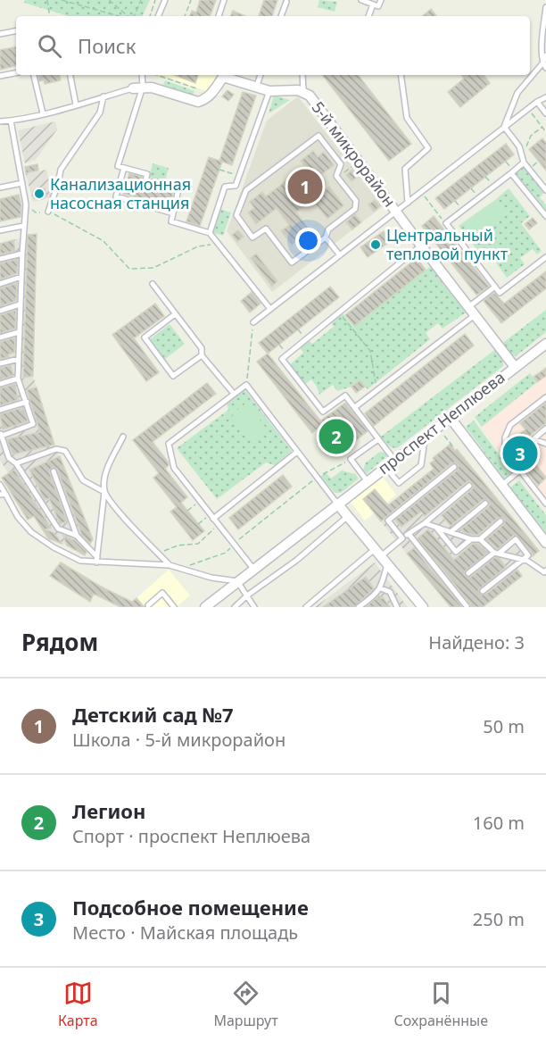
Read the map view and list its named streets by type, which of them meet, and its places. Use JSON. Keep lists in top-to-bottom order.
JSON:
{
  "streets": {
    "street": ["5-й микрорайон", "проспект Неплюева"]
  },
  "crossings": [
    ["5-й микрорайон", "проспект Неплюева"]
  ],
  "places": ["Канализационная насосная станция", "Центральный тепловой пункт"],
  "page": {
    "search": "Поиск",
    "pins": ["1", "2", "3"],
    "heading": ["Рядом", "Найдено: 3"],
    "list": [
      {
        "mark": "1",
        "name": "Детский сад №7",
        "note": "Школа · 5-й микрорайон",
        "value": "50 m"
      },
      {
        "mark": "2",
        "name": "Легион",
        "note": "Спорт · проспект Неплюева",
        "value": "160 m"
      },
      {
        "mark": "3",
        "name": "Подсобное помещение",
        "note": "Место · Майская площадь",
        "value": "250 m"
      }
    ],
    "nav": ["Карта", "Маршрут", "Сохранённые"]
  }
}
